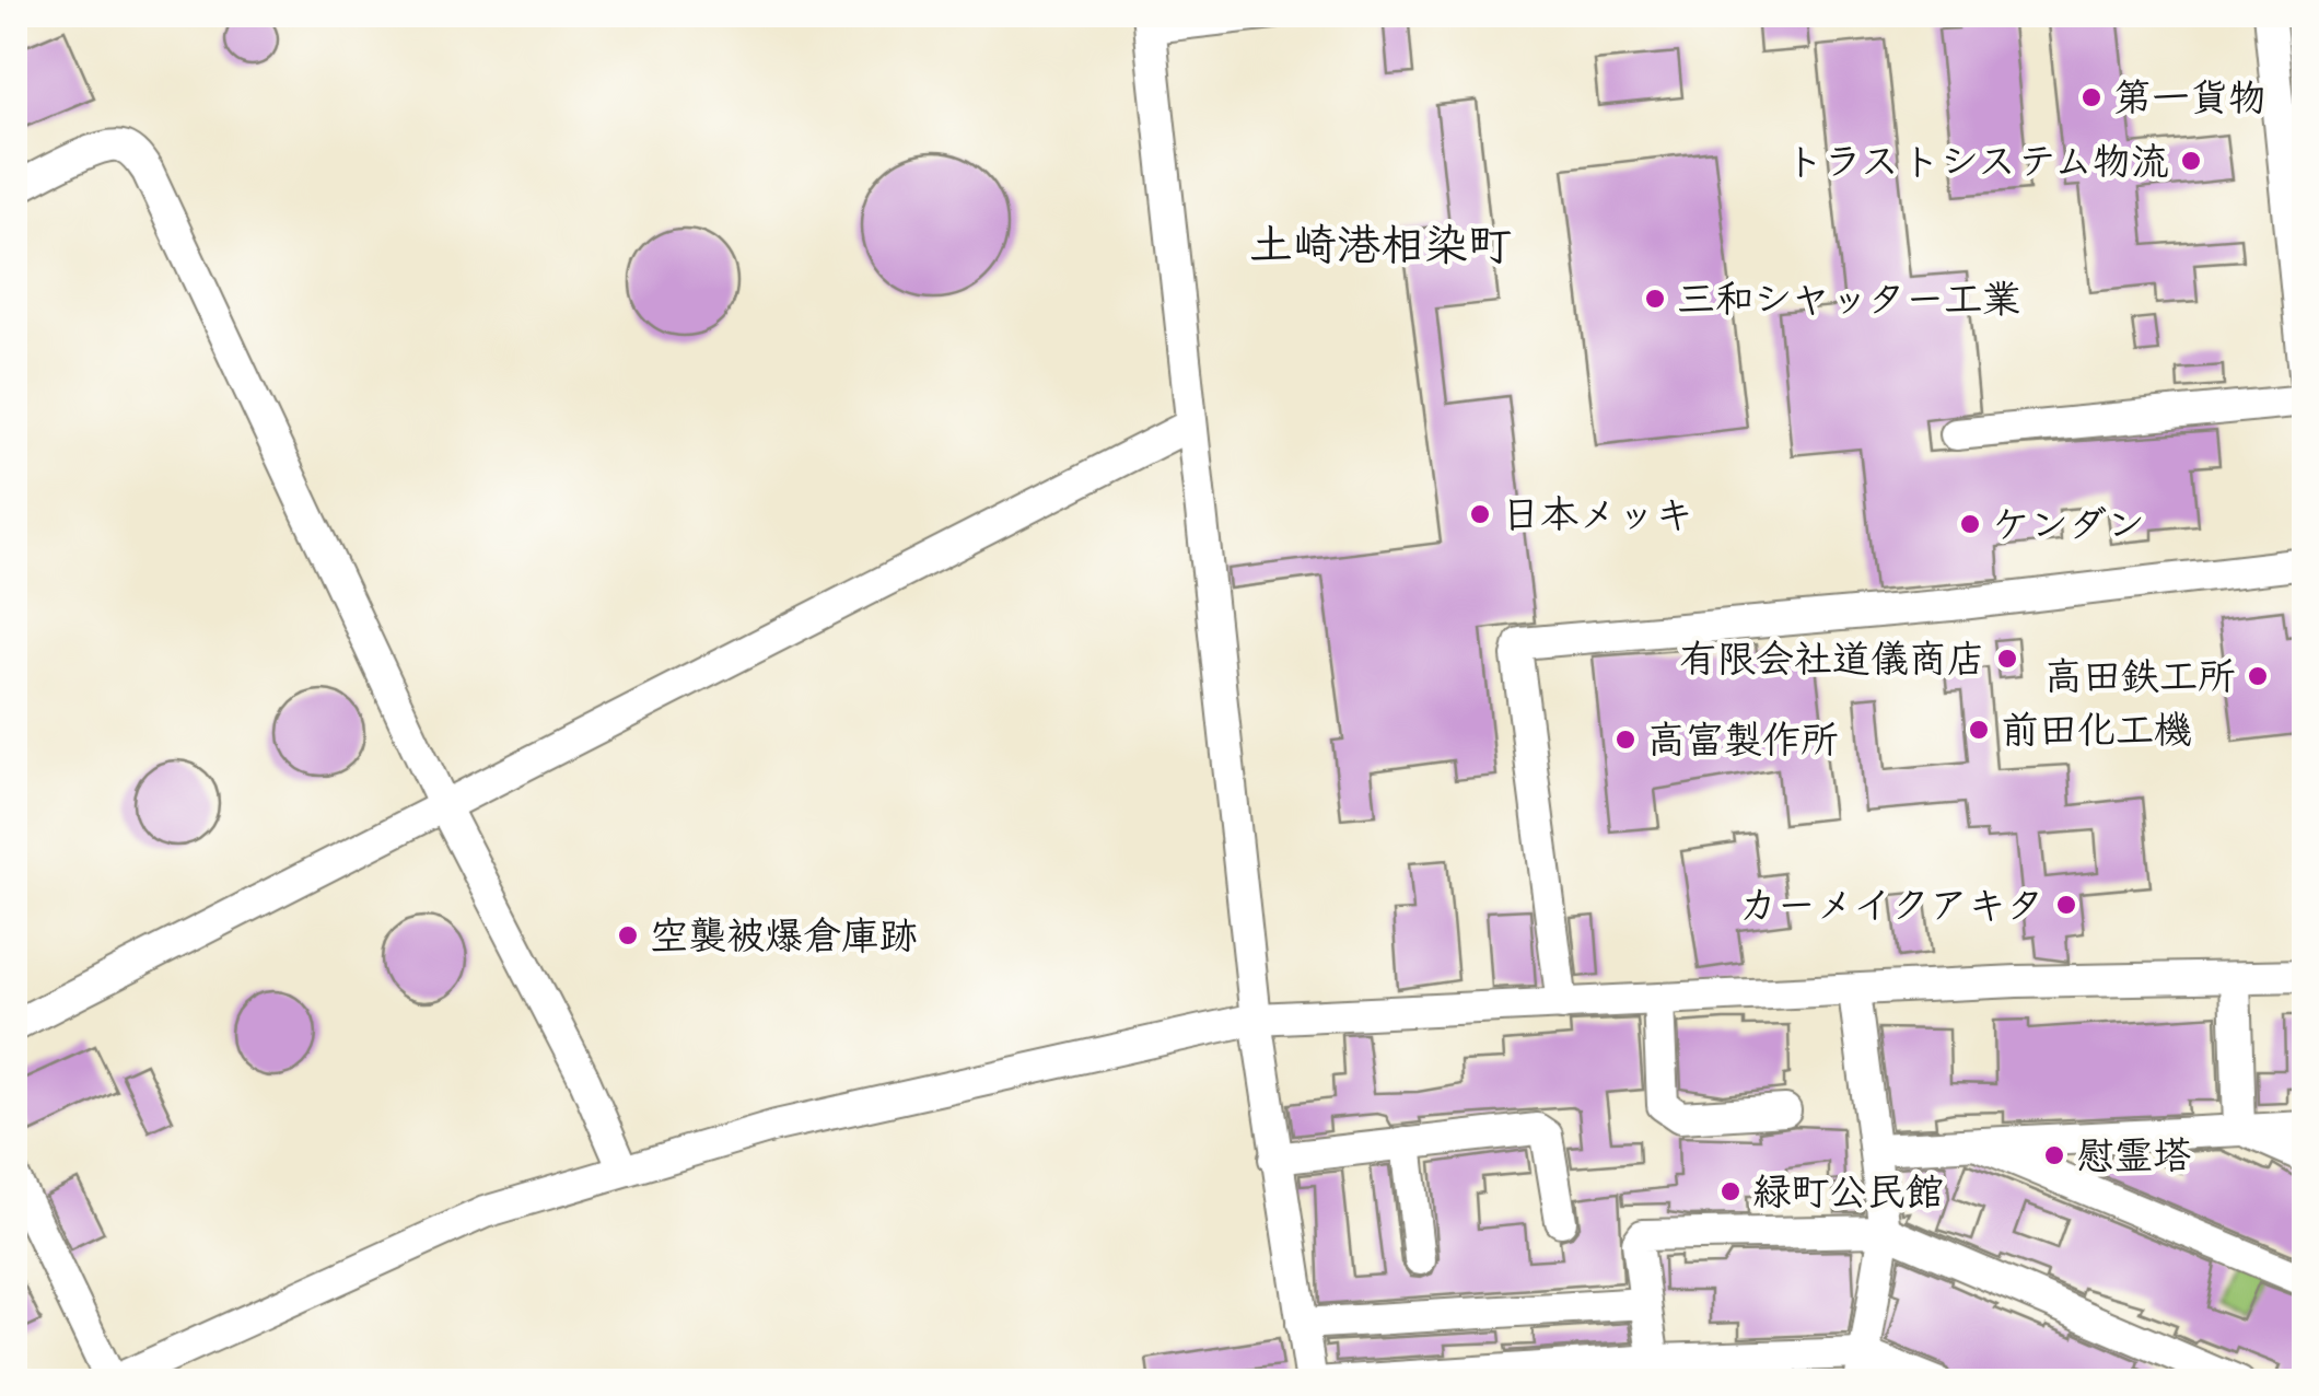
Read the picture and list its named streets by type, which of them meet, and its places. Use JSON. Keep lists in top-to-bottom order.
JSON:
{
  "districts": ["土崎港相染町"],
  "places": [
    "第一貨物",
    "トラストシステム物流",
    "三和シヤッター工業",
    "日本メッキ",
    "ケンダン",
    "有限会社道儀商店",
    "高田鉄工所",
    "前田化工機",
    "高富製作所",
    "カーメイクアキタ",
    "空襲被爆倉庫跡",
    "慰霊塔",
    "緑町公民館"
  ]
}
